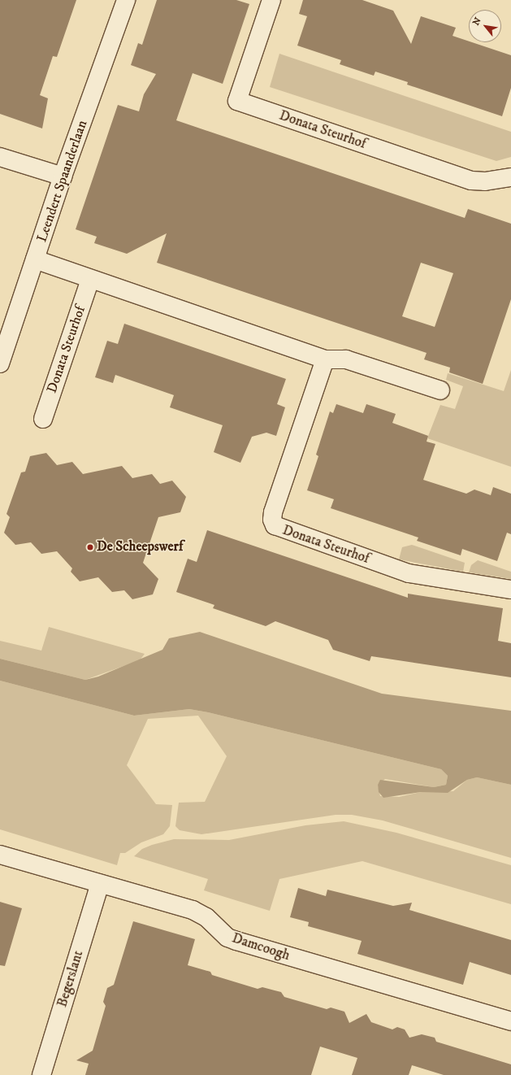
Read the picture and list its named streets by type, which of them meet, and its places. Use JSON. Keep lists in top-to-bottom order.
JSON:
{
  "streets": {
    "street": [
      "Donata Steurhof",
      "Leendert Spaanderlaan",
      "Damcoogh",
      "Begerslant"
    ]
  },
  "crossings": [
    ["Damcoogh", "Begerslant"]
  ],
  "places": ["De Scheepswerf"],
  "north": "top left"
}
